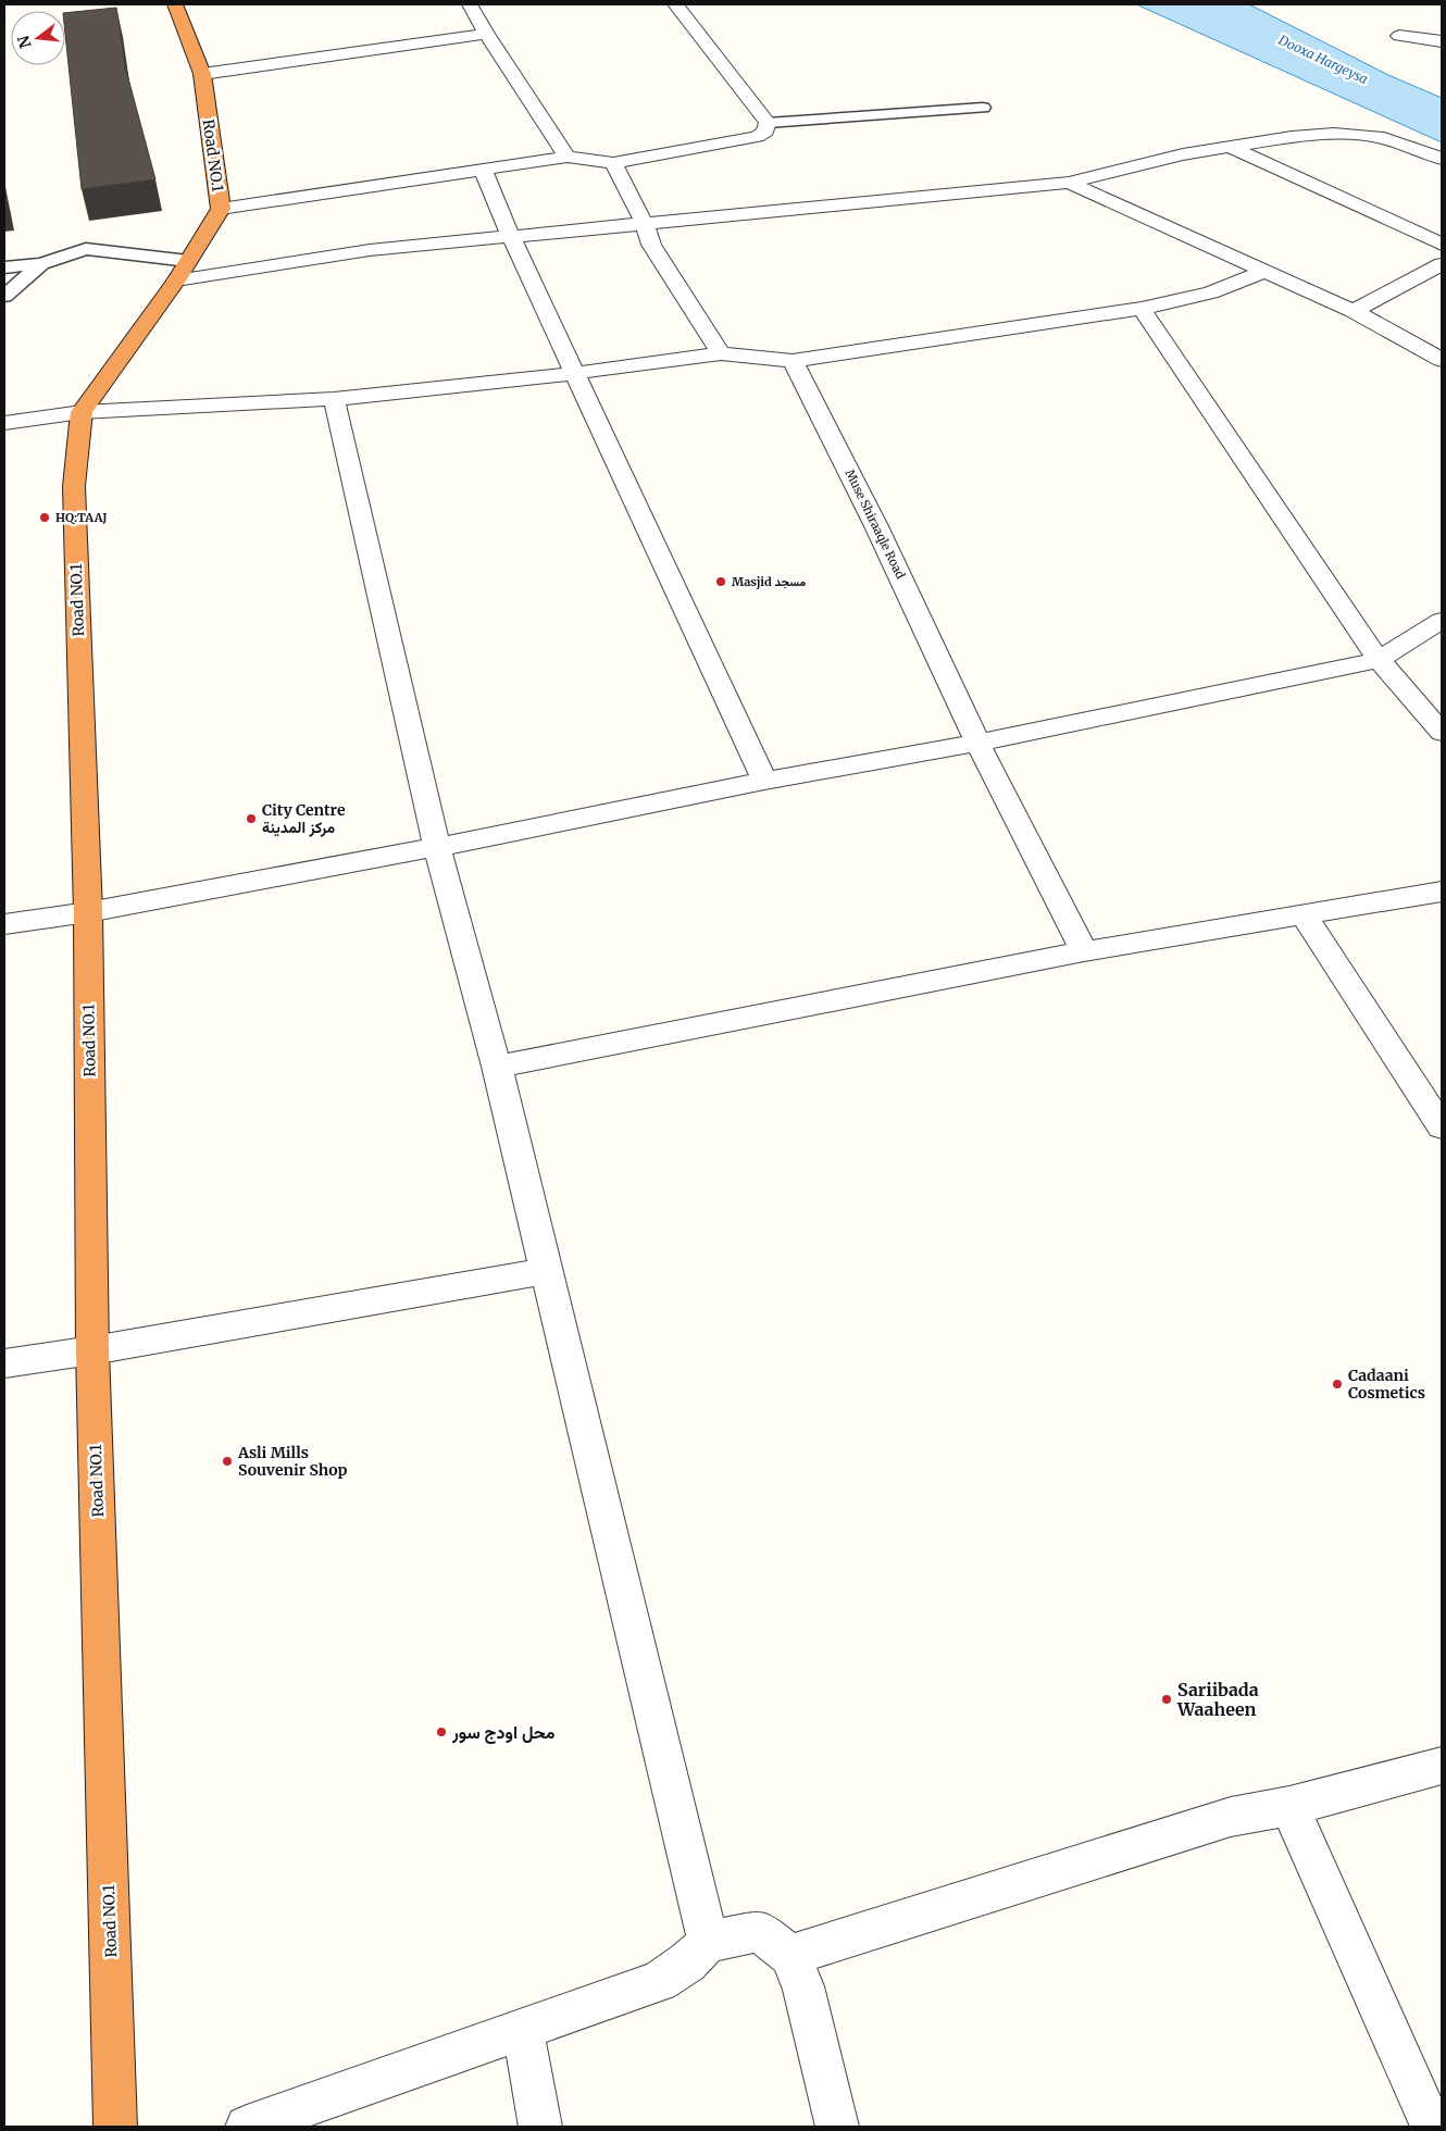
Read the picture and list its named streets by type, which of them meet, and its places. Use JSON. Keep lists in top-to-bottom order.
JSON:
{
  "streets": {
    "highway": ["Road NO.1"],
    "street": ["Muse Shiraaqle Road"]
  },
  "water": ["Dooxa Hargeysa"],
  "places": [
    "HQ:TAAJ",
    "Masjid مسجد",
    "City Centre مركز المدينة",
    "Cadaani Cosmetics",
    "Asli Mills Souvenir Shop",
    "Sariibada Waaheen",
    "محل اودج سور"
  ],
  "north": "left"
}
